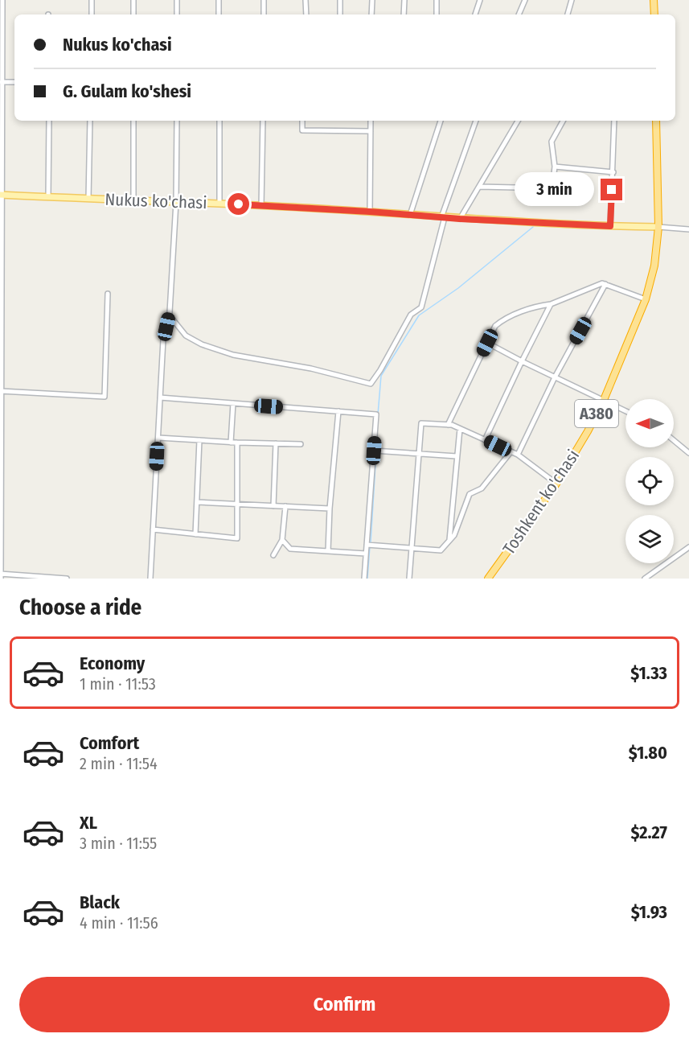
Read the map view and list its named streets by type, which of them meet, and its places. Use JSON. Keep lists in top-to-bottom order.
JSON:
{
  "streets": {
    "highway": ["A380", "Toshkent ko'chasi"],
    "main road": ["Nukus ko'chasi"]
  },
  "crossings": [
    ["Nukus ko'chasi", "Toshkent ko'chasi"]
  ],
  "north": "left",
  "page": {
    "banner": ["Nukus ko'chasi", "G. Gulam ko'shesi"],
    "bubble": "3 min",
    "heading": "Choose a ride",
    "list": [
      {
        "name": "Economy",
        "note": "1 min · 11:53",
        "value": "$1.33"
      },
      {
        "name": "Comfort",
        "note": "2 min · 11:54",
        "value": "$1.80"
      },
      {
        "name": "XL",
        "note": "3 min · 11:55",
        "value": "$2.27"
      },
      {
        "name": "Black",
        "note": "4 min · 11:56",
        "value": "$1.93"
      }
    ],
    "buttons": "Confirm"
  }
}
